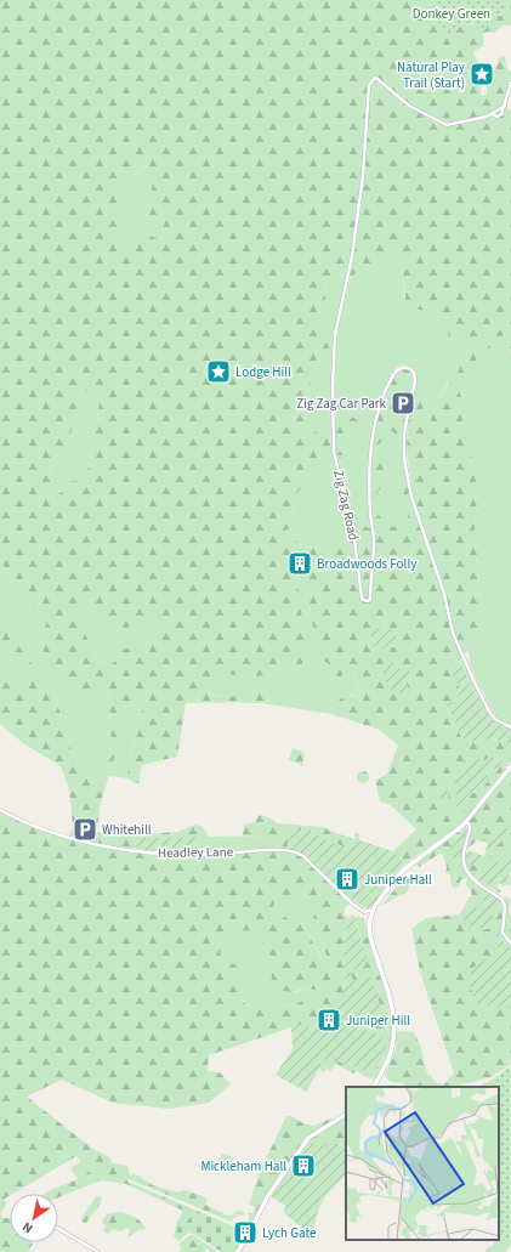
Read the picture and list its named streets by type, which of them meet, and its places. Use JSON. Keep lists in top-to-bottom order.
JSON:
{
  "streets": {
    "street": ["Zig Zag Road", "Headley Lane"]
  },
  "parks": ["Donkey Green"],
  "places": {
    "place": ["Natural Play Trail (Start)", "Lodge Hill"],
    "parking": ["Zig Zag Car Park", "Whitehill"],
    "building": [
      "Broadwoods Folly",
      "Juniper Hall",
      "Juniper Hill",
      "Mickleham Hall",
      "Lych Gate"
    ]
  },
  "north": "bottom left"
}
